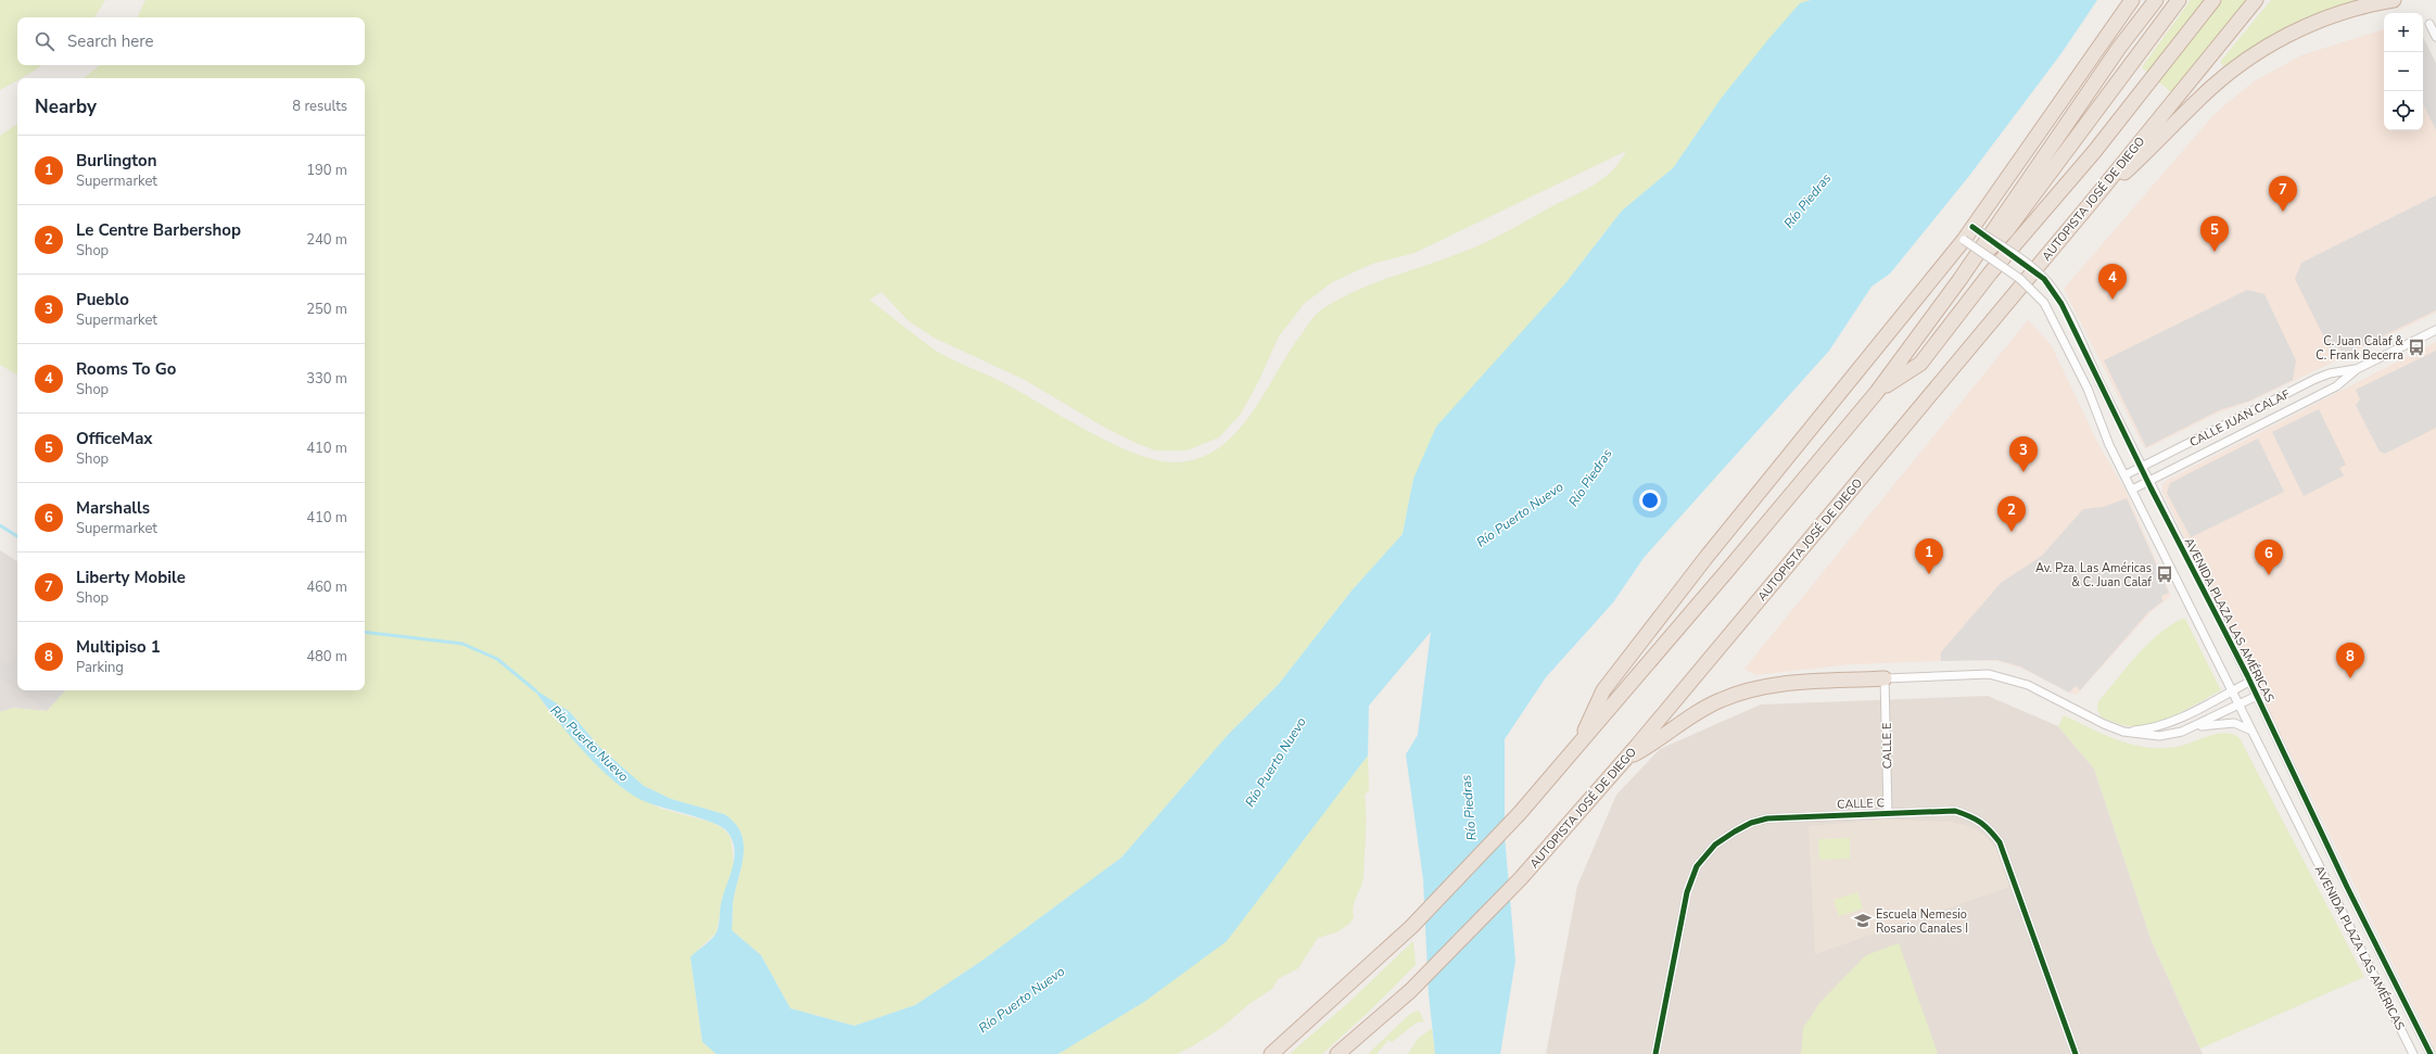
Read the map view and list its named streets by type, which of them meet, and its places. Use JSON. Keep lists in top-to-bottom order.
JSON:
{
  "streets": {
    "highway": ["AUTOPISTA JOSÉ DE DIEGO"],
    "street": [
      "CALLE JUAN CALAF",
      "AVENIDA PLAZA LAS AMÉRICAS",
      "CALLE E",
      "CALLE C"
    ]
  },
  "crossings": [
    ["CALLE JUAN CALAF", "AVENIDA PLAZA LAS AMÉRICAS"],
    ["CALLE E", "CALLE C"]
  ],
  "water": ["Río Piedras", "Río Puerto Nuevo"],
  "places": {
    "bus stop": ["C. Juan Calaf & C. Frank Becerra", "Av. Pza. Las Américas & C. Juan Calaf"],
    "school or university": ["Escuela Nemesio Rosario Canales I"]
  },
  "page": {
    "map_buttons": ["+", "−"],
    "search": "Search here",
    "heading": ["Nearby", "8 results"],
    "list": [
      {
        "mark": "1",
        "name": "Burlington",
        "note": "Supermarket",
        "value": "190 m"
      },
      {
        "mark": "2",
        "name": "Le Centre Barbershop",
        "note": "Shop",
        "value": "240 m"
      },
      {
        "mark": "3",
        "name": "Pueblo",
        "note": "Supermarket",
        "value": "250 m"
      },
      {
        "mark": "4",
        "name": "Rooms To Go",
        "note": "Shop",
        "value": "330 m"
      },
      {
        "mark": "5",
        "name": "OfficeMax",
        "note": "Shop",
        "value": "410 m"
      },
      {
        "mark": "6",
        "name": "Marshalls",
        "note": "Supermarket",
        "value": "410 m"
      },
      {
        "mark": "7",
        "name": "Liberty Mobile",
        "note": "Shop",
        "value": "460 m"
      },
      {
        "mark": "8",
        "name": "Multipiso 1",
        "note": "Parking",
        "value": "480 m"
      }
    ],
    "pins": [
      "7",
      "5",
      "4",
      "3",
      "2",
      "1",
      "6",
      "8"
    ]
  }
}
